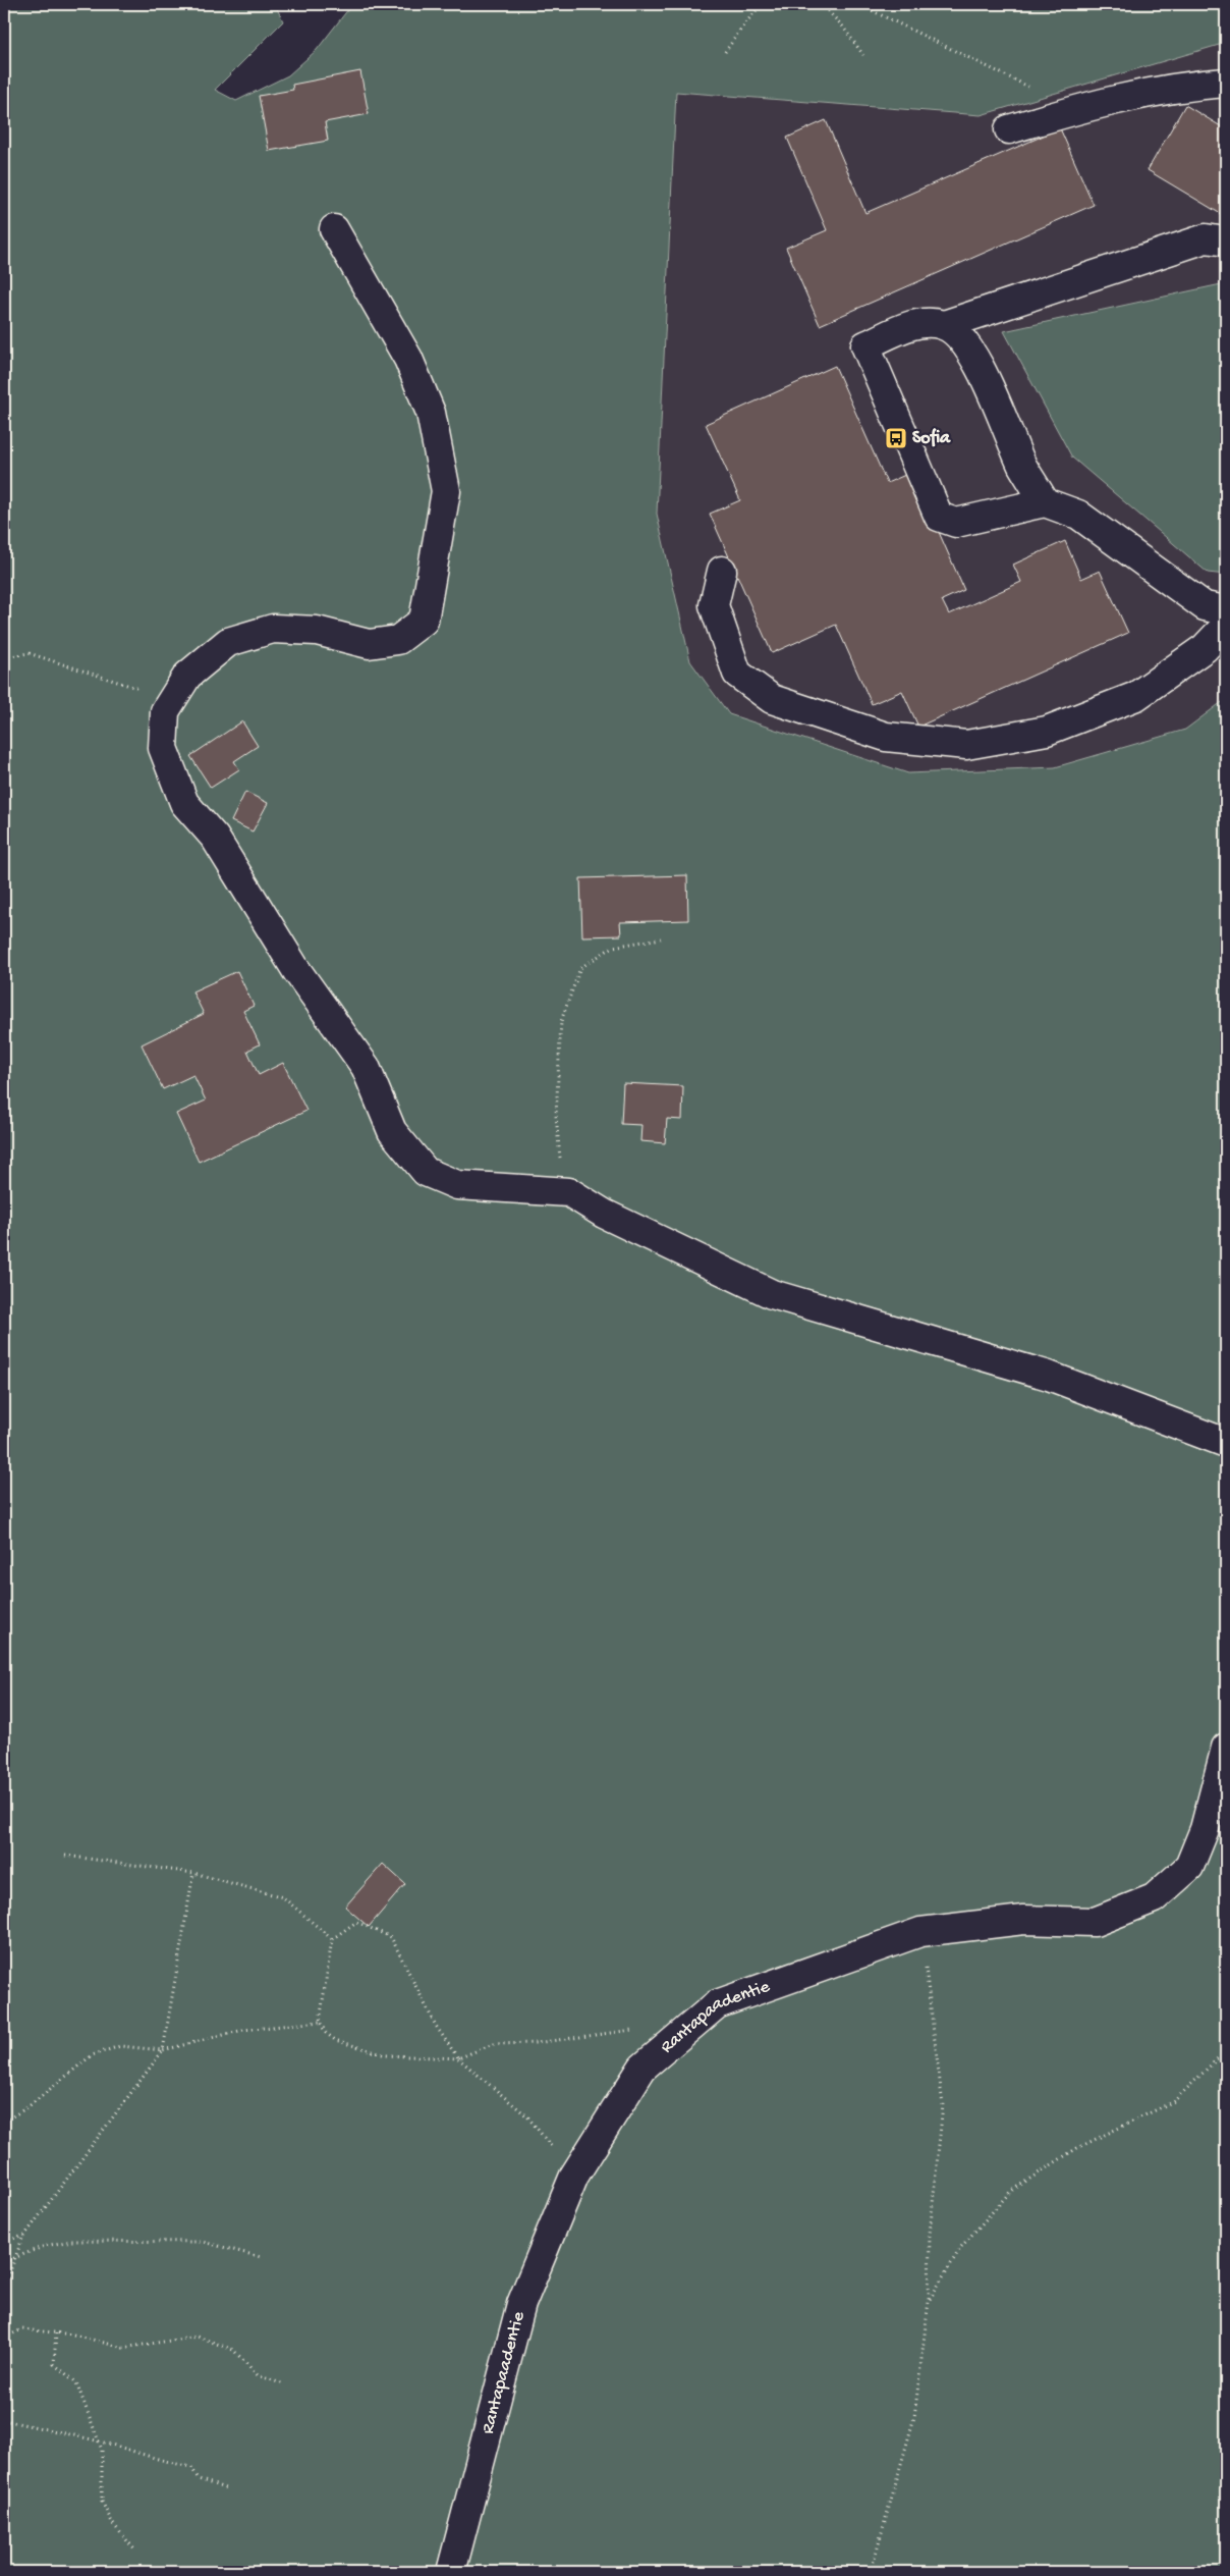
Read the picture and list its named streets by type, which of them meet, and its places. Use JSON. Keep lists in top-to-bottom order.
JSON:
{
  "streets": {
    "street": ["Rantapaadentie"]
  },
  "places": {
    "bus stop": ["Sofia"]
  }
}
